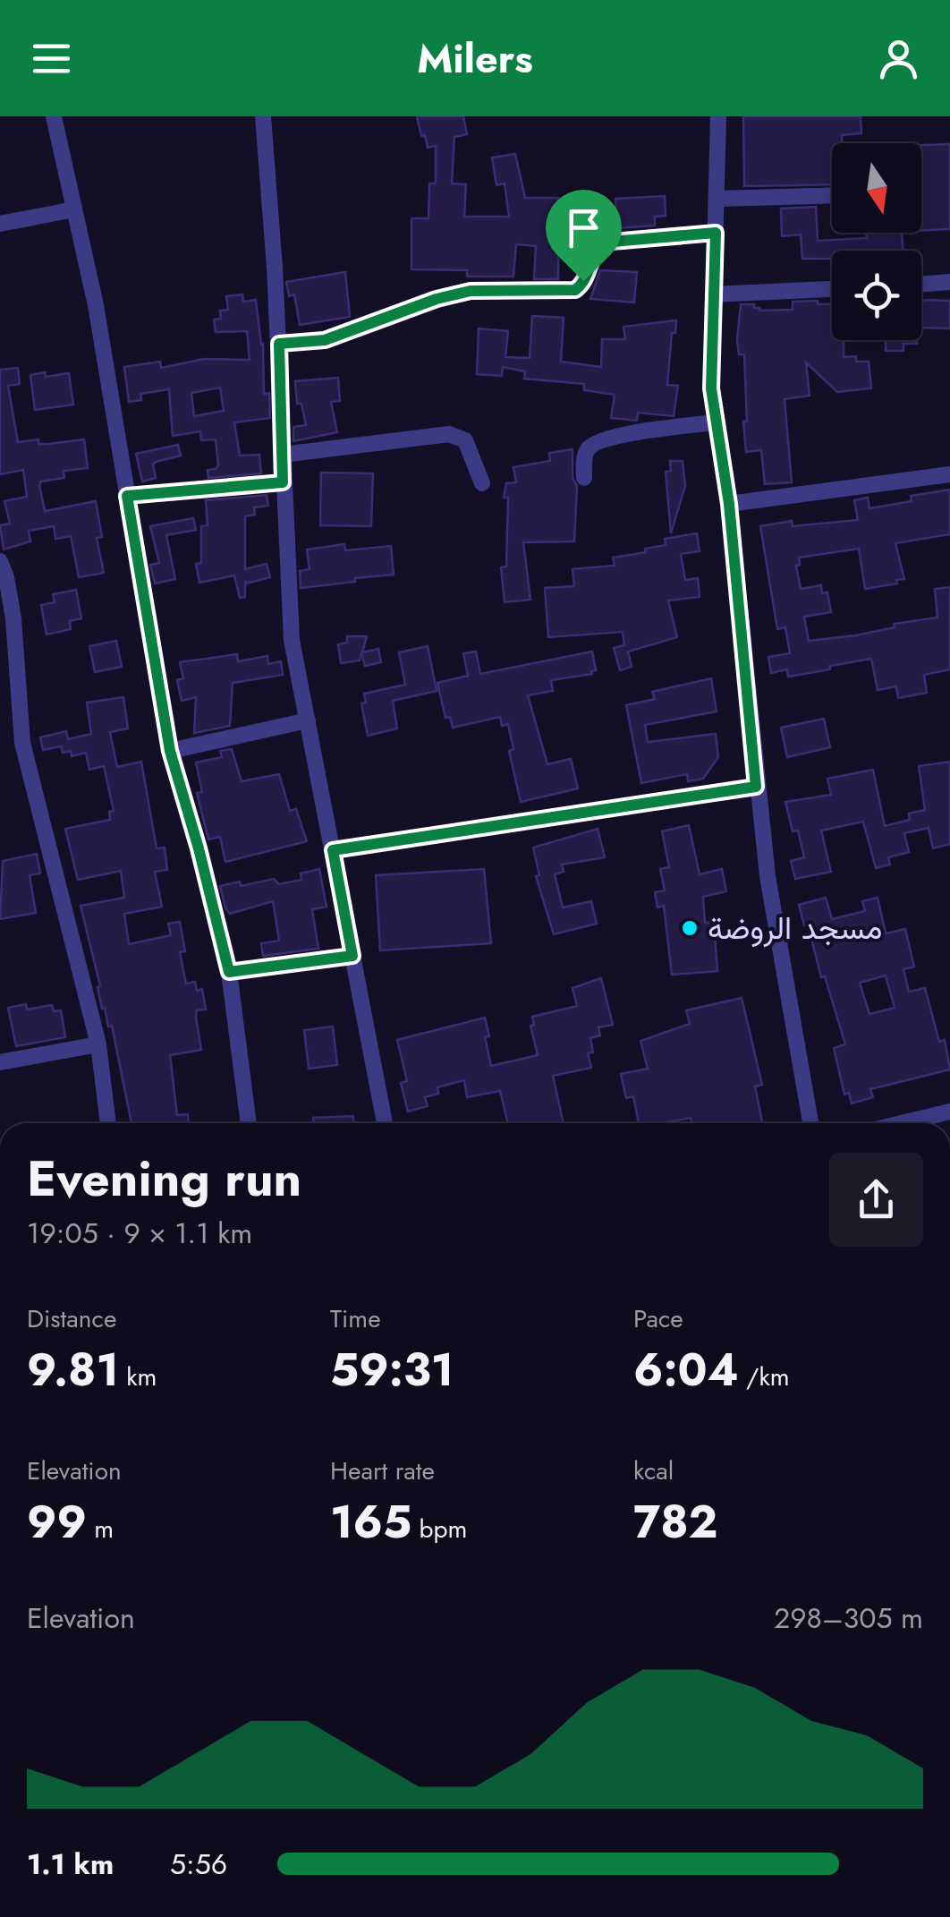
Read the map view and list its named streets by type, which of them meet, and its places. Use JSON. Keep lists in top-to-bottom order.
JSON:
{
  "places": ["مسجد الروضة"],
  "north": "bottom",
  "page": {
    "header": "Milers",
    "heading": ["Evening run", "19:05 · 9 × 1.1 km"],
    "stats": [
      ["Distance", "9.81 km"],
      ["Time", "59:31"],
      ["Pace", "6:04 /km"],
      ["Elevation", "99 m"],
      ["Heart rate", "165 bpm"],
      ["kcal", "782"]
    ],
    "chart": ["Elevation", "298–305 m"],
    "list": [
      {
        "name": "1.1 km",
        "note": "5:56"
      }
    ]
  }
}
